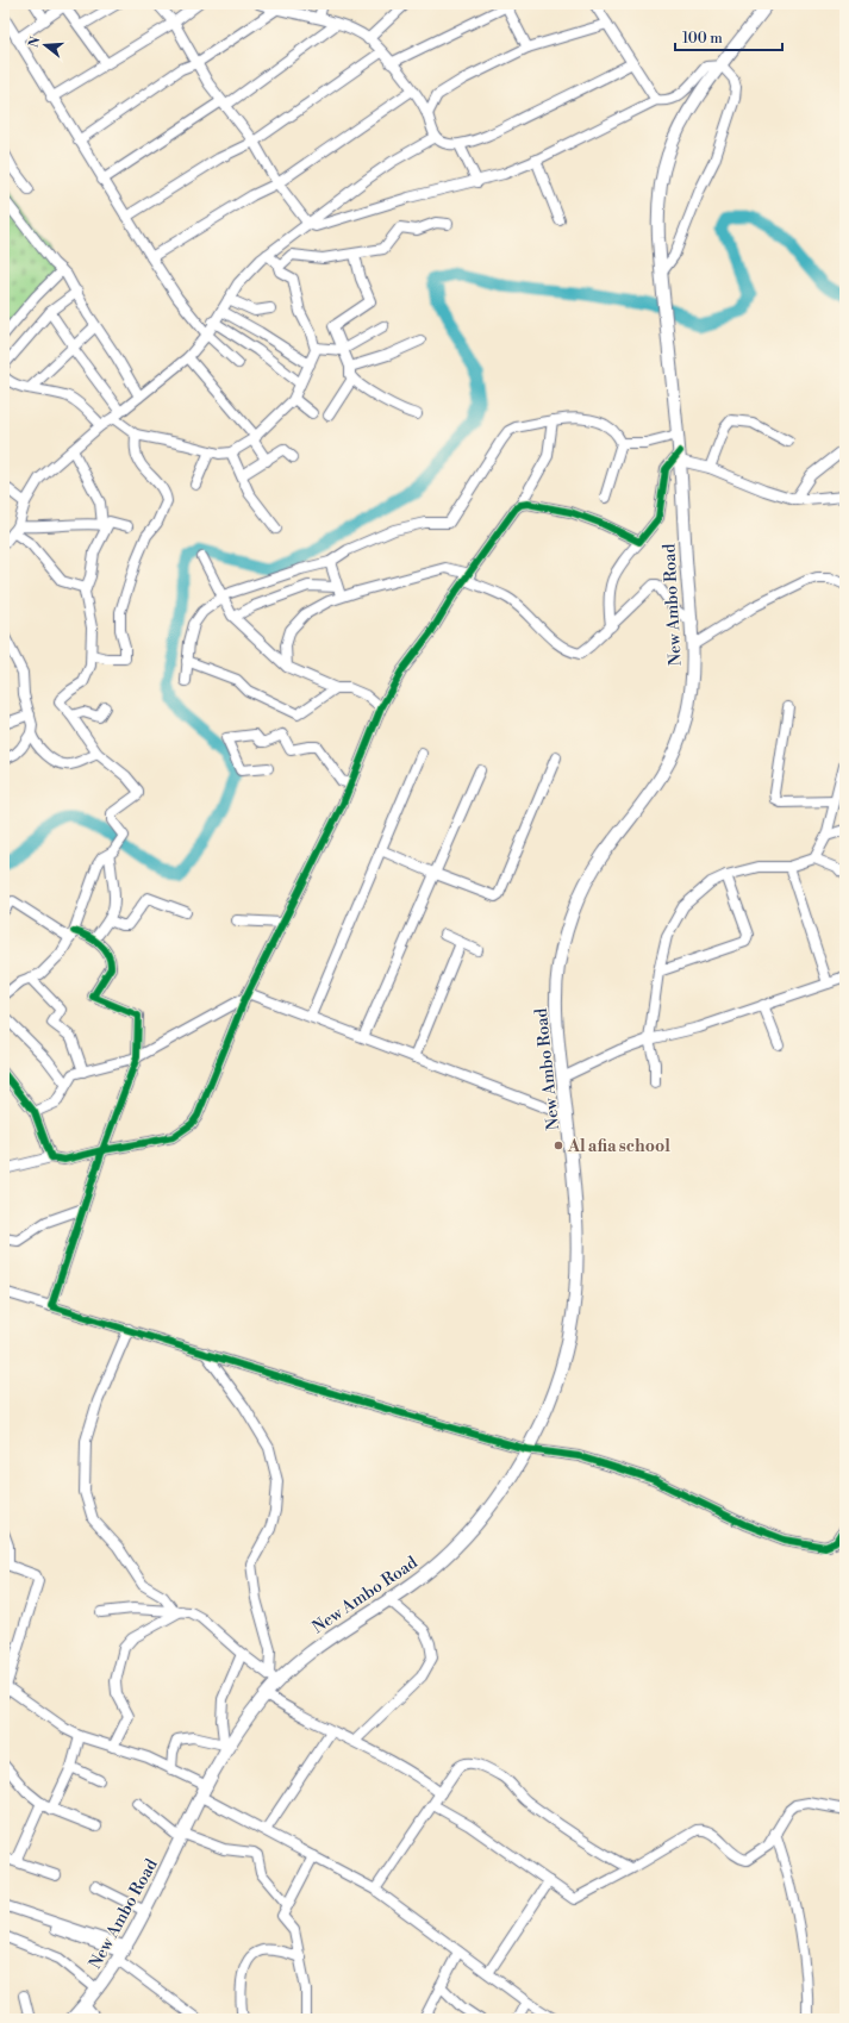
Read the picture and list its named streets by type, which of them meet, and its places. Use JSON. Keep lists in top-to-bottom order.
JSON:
{
  "streets": {
    "main road": ["New Ambo Road"]
  },
  "places": ["Al afia school"],
  "scale_bar": "100 m",
  "north": "left"
}
